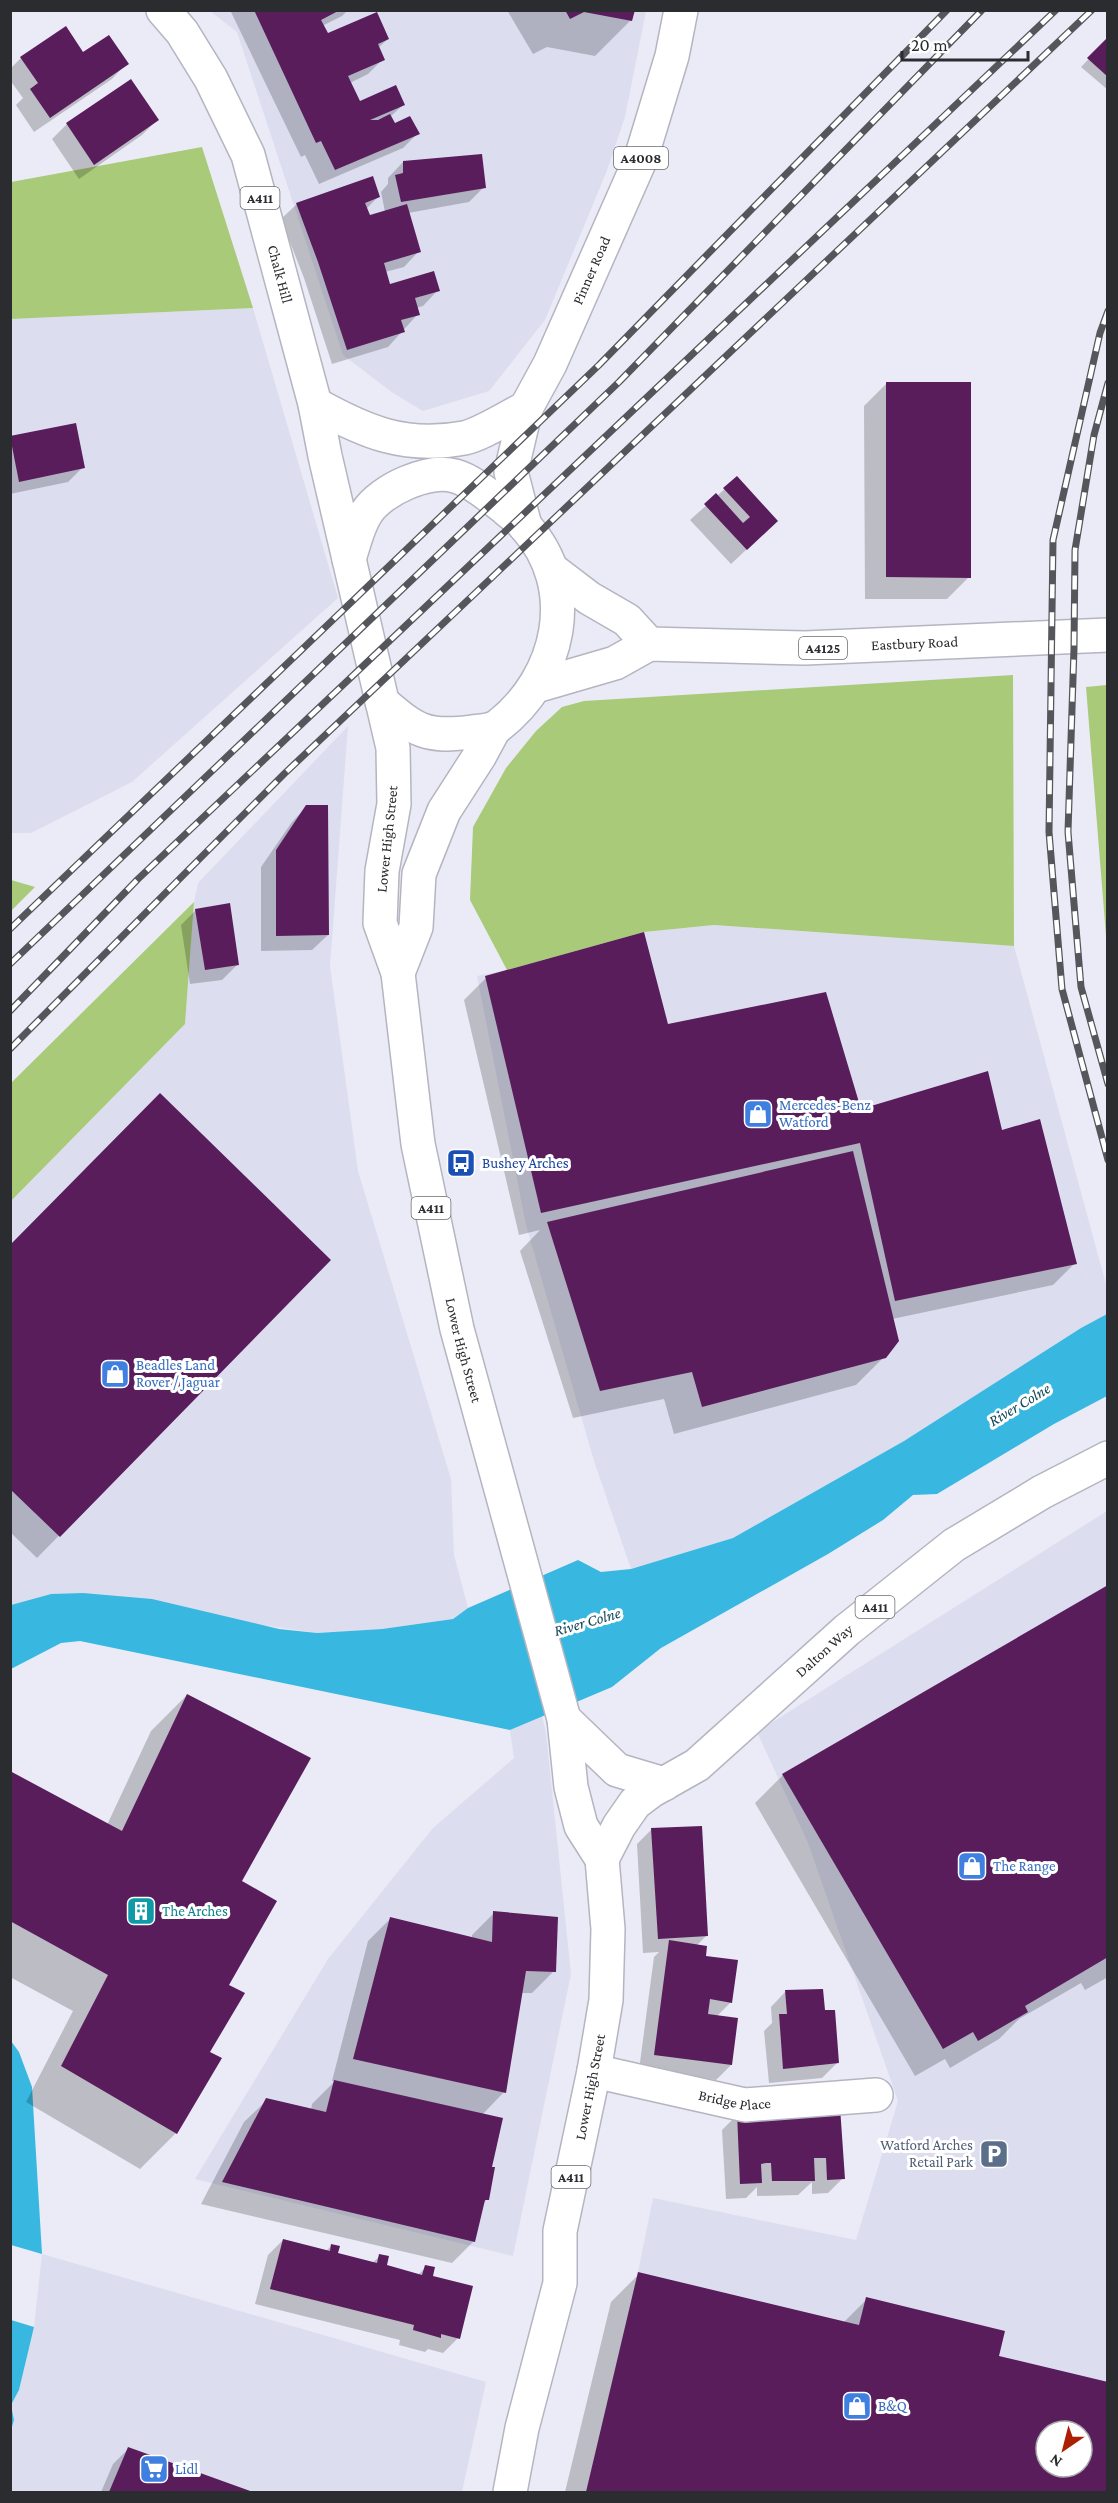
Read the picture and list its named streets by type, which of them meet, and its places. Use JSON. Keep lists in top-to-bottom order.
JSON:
{
  "streets": {
    "main road": [
      "A4008",
      "A411",
      "Pinner Road",
      "Chalk Hill",
      "Eastbury Road",
      "A4125",
      "Lower High Street",
      "Dalton Way",
      "Bridge Place"
    ]
  },
  "crossings": [
    ["Chalk Hill", "Lower High Street"],
    ["Lower High Street", "Dalton Way"],
    ["Lower High Street", "Bridge Place"]
  ],
  "water": ["River Colne"],
  "places": {
    "shop": [
      "Mercedes-Benz Watford",
      "Beadles Land Rover / Jaguar",
      "The Range",
      "B&Q"
    ],
    "bus stop": ["Bushey Arches"],
    "building": ["The Arches"],
    "parking": ["Watford Arches Retail Park"],
    "supermarket": ["Lidl"]
  },
  "scale_bar": "20 m",
  "north": "bottom left"
}
